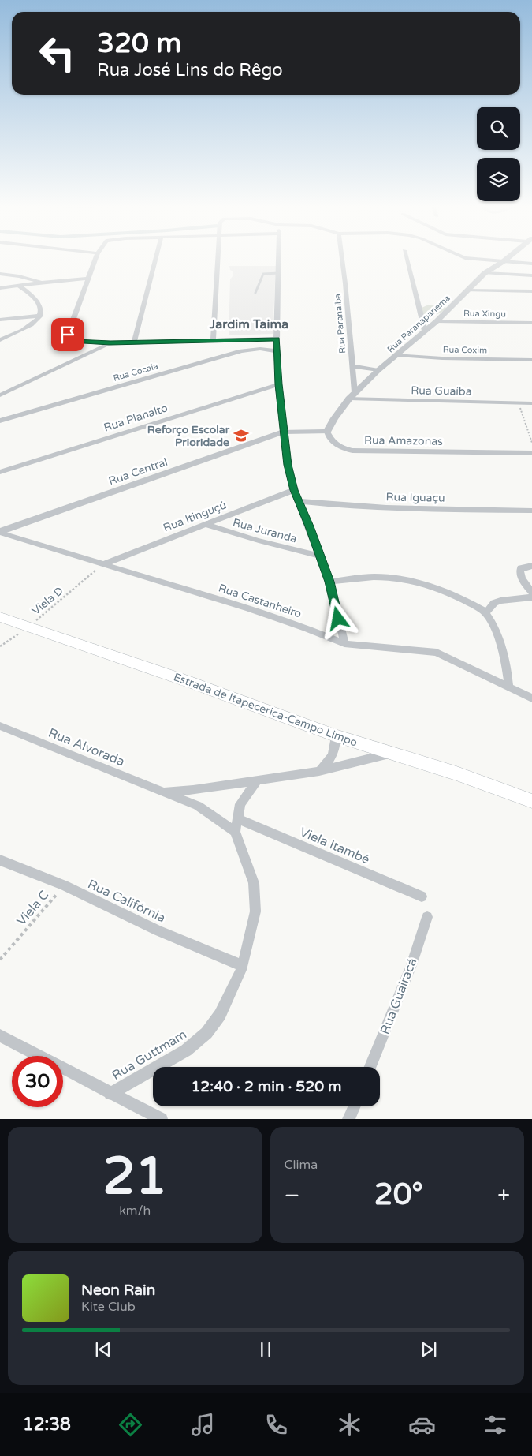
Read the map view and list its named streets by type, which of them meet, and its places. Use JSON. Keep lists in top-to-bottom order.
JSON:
{
  "streets": {
    "main road": ["Estrada de Itapecerica-Campo Limpo"],
    "street": [
      "Rua Xingu",
      "Rua Paranaíba",
      "Rua Paranapanema",
      "Rua Coxim",
      "Rua Cocaia",
      "Rua Guaíba",
      "Rua Planalto",
      "Rua Amazonas",
      "Rua Central",
      "Rua Iguaçu",
      "Rua Itinguçú",
      "Rua Juranda",
      "Rua Castanheiro",
      "Rua Alvorada",
      "Viela Itambé",
      "Rua Califórnia",
      "Rua Guairacá",
      "Rua Guttmam"
    ],
    "path": ["Viela D", "Viela C"]
  },
  "crossings": [
    ["Rua Xingu", "Rua Paranapanema"],
    ["Rua Paranaíba", "Rua Paranapanema"],
    ["Rua Paranapanema", "Rua Coxim"],
    ["Rua Paranapanema", "Rua Guaíba"],
    ["Rua Paranapanema", "Rua Amazonas"],
    ["Rua Central", "Rua Castanheiro"],
    ["Rua Itinguçú", "Rua Juranda"],
    ["Rua Itinguçú", "Viela D"],
    ["Rua Itinguçú", "Rua Castanheiro"],
    ["Viela D", "Rua Castanheiro"],
    ["Viela D", "Estrada de Itapecerica-Campo Limpo"],
    ["Estrada de Itapecerica-Campo Limpo", "Rua Alvorada"],
    ["Rua Alvorada", "Rua Guttmam"],
    ["Rua Califórnia", "Viela C"],
    ["Rua Califórnia", "Rua Guttmam"]
  ],
  "districts": ["Jardim Taima"],
  "places": {
    "school or university": ["Reforço Escolar Prioridade"]
  },
  "page": {
    "turn": ["320 m", "Rua José Lins do Rêgo"],
    "limit": "30",
    "trip": "12:40 · 2 min · 520 m",
    "tile": [
      ["21", "km/h"],
      "Clima"
    ],
    "heat": ["−", "20°", "+"],
    "song": ["Neon Rain", "Kite Club"],
    "tabs": "12:38"
  }
}
